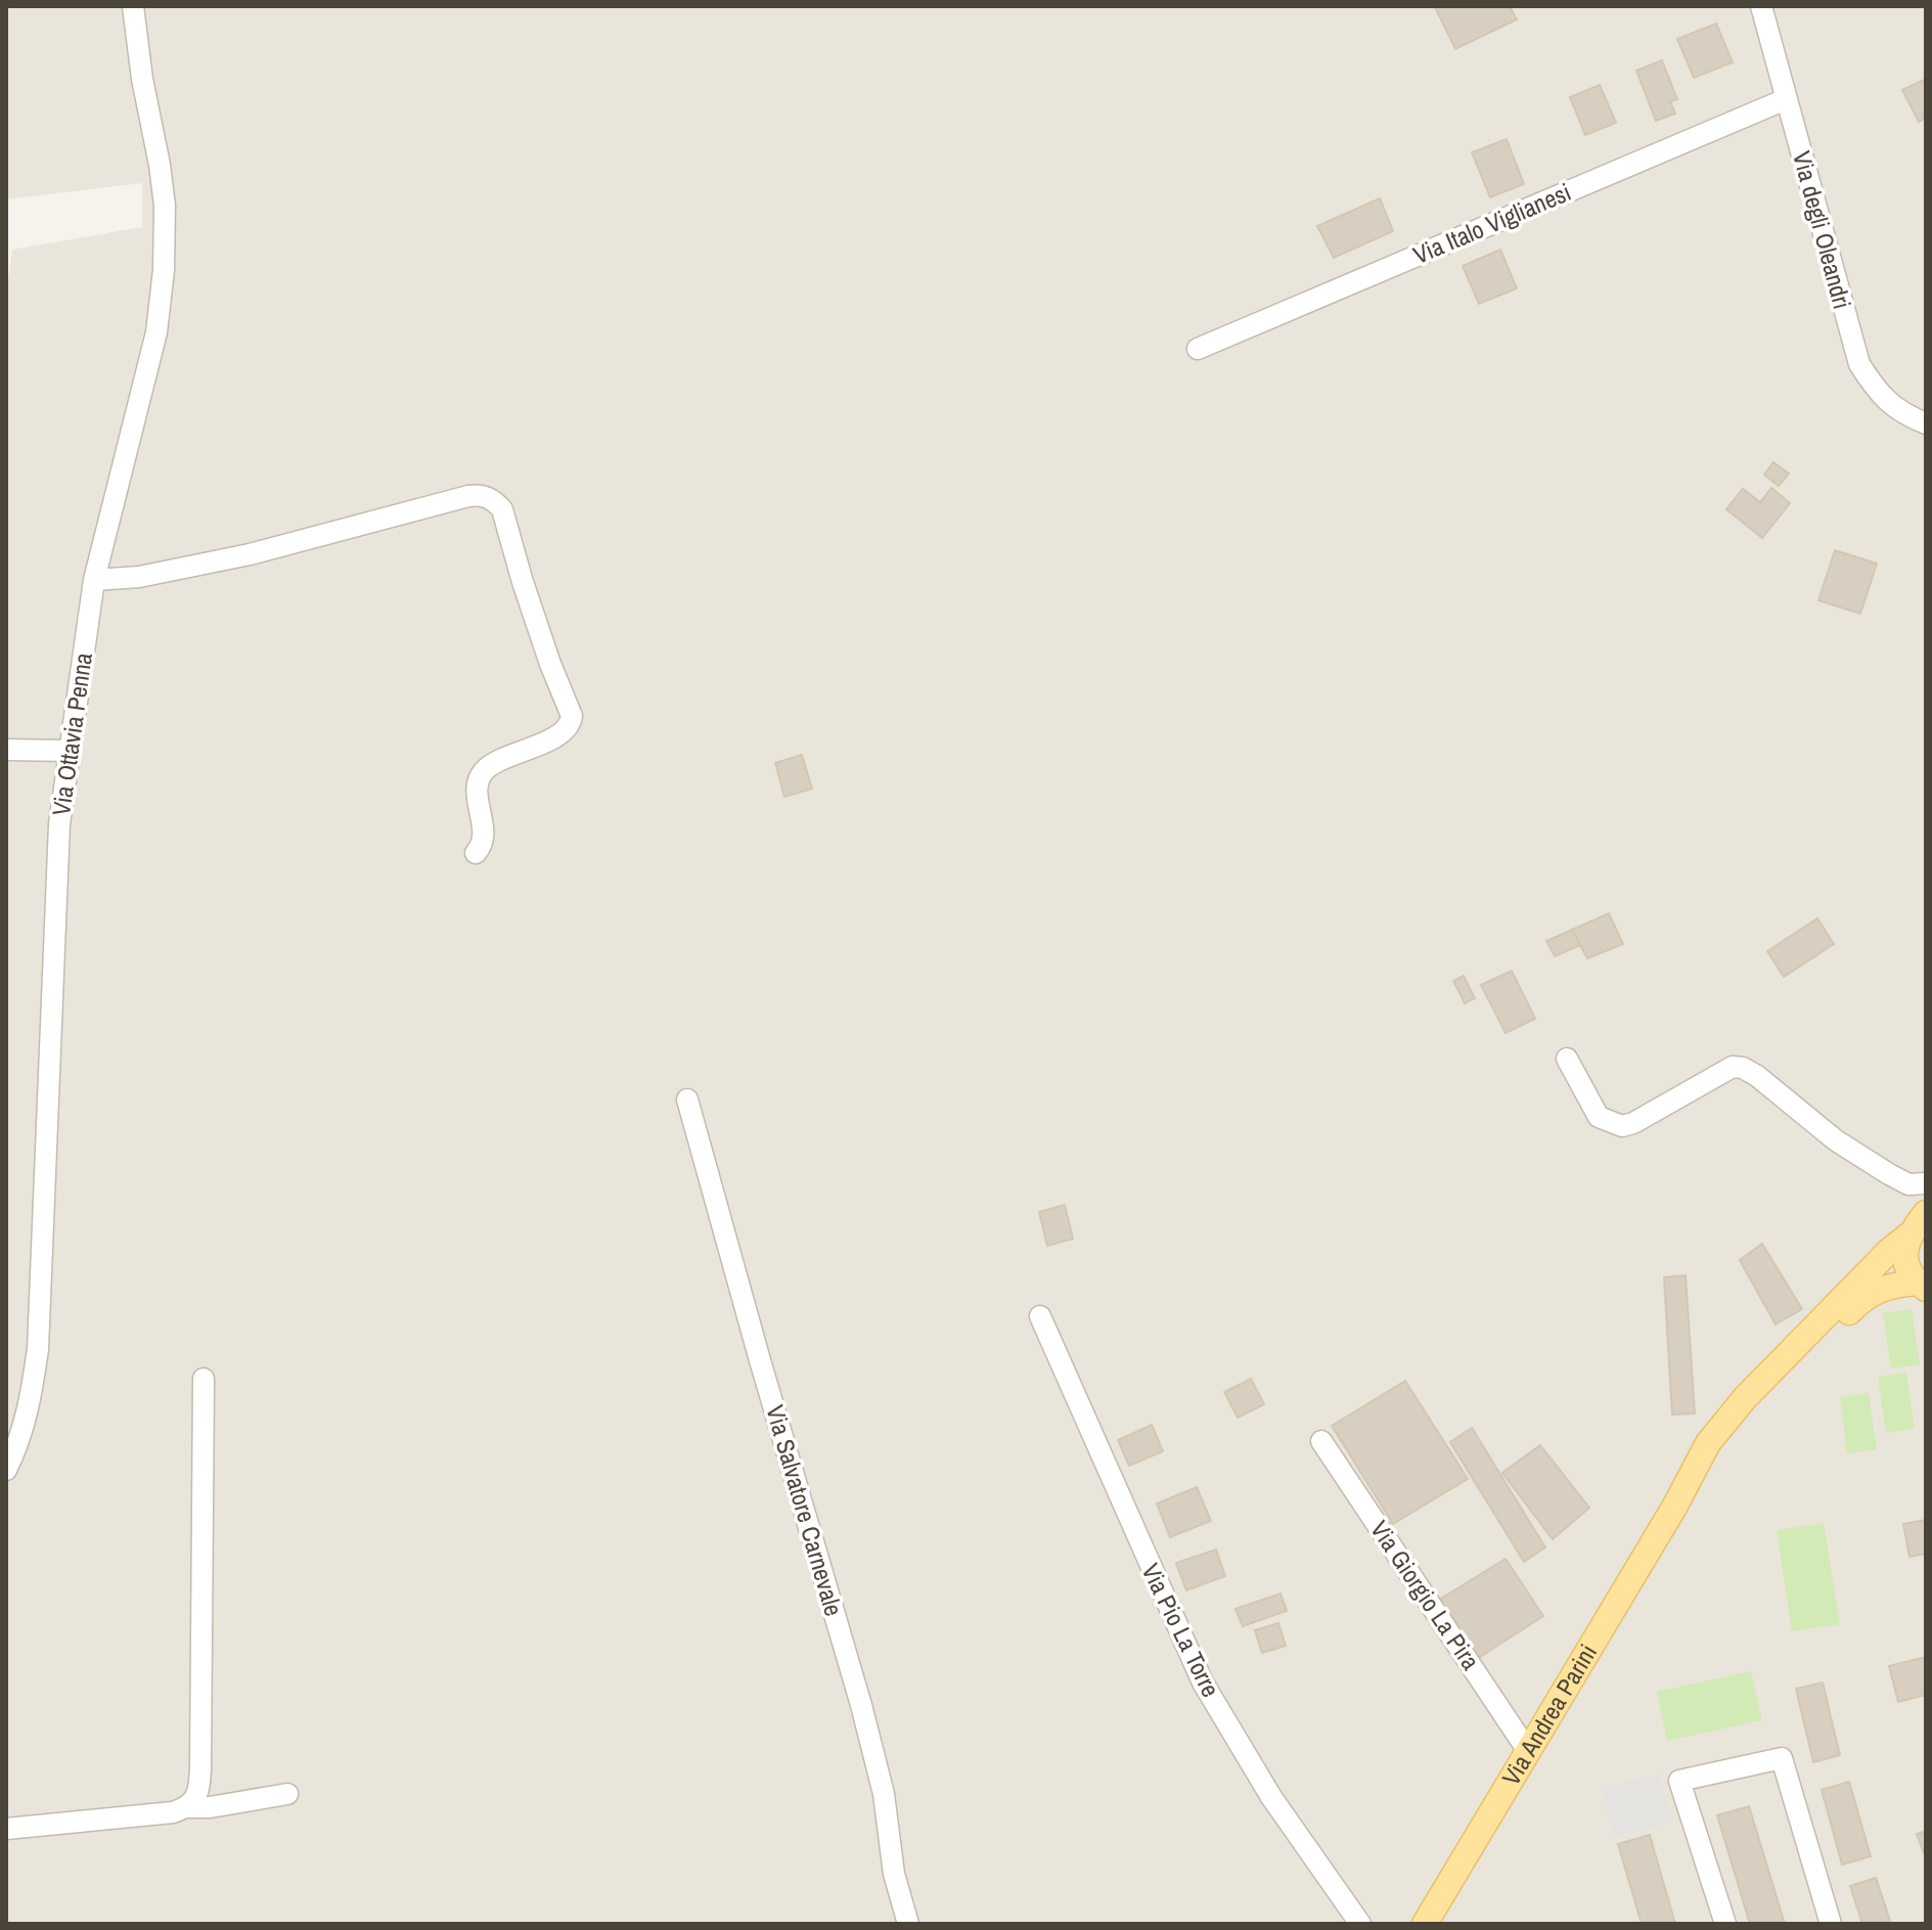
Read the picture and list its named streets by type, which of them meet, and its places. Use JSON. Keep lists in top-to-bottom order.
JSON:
{
  "streets": {
    "main road": ["Via Andrea Parini"],
    "street": [
      "Via Italo Viglianesi",
      "Via degli Oleandri",
      "Via Ottavia Penna",
      "Via Salvatore Carnevale",
      "Via Giorgio La Pira",
      "Via Pio La Torre"
    ]
  },
  "crossings": [
    ["Via Italo Viglianesi", "Via degli Oleandri"],
    ["Via Giorgio La Pira", "Via Andrea Parini"]
  ]
}
